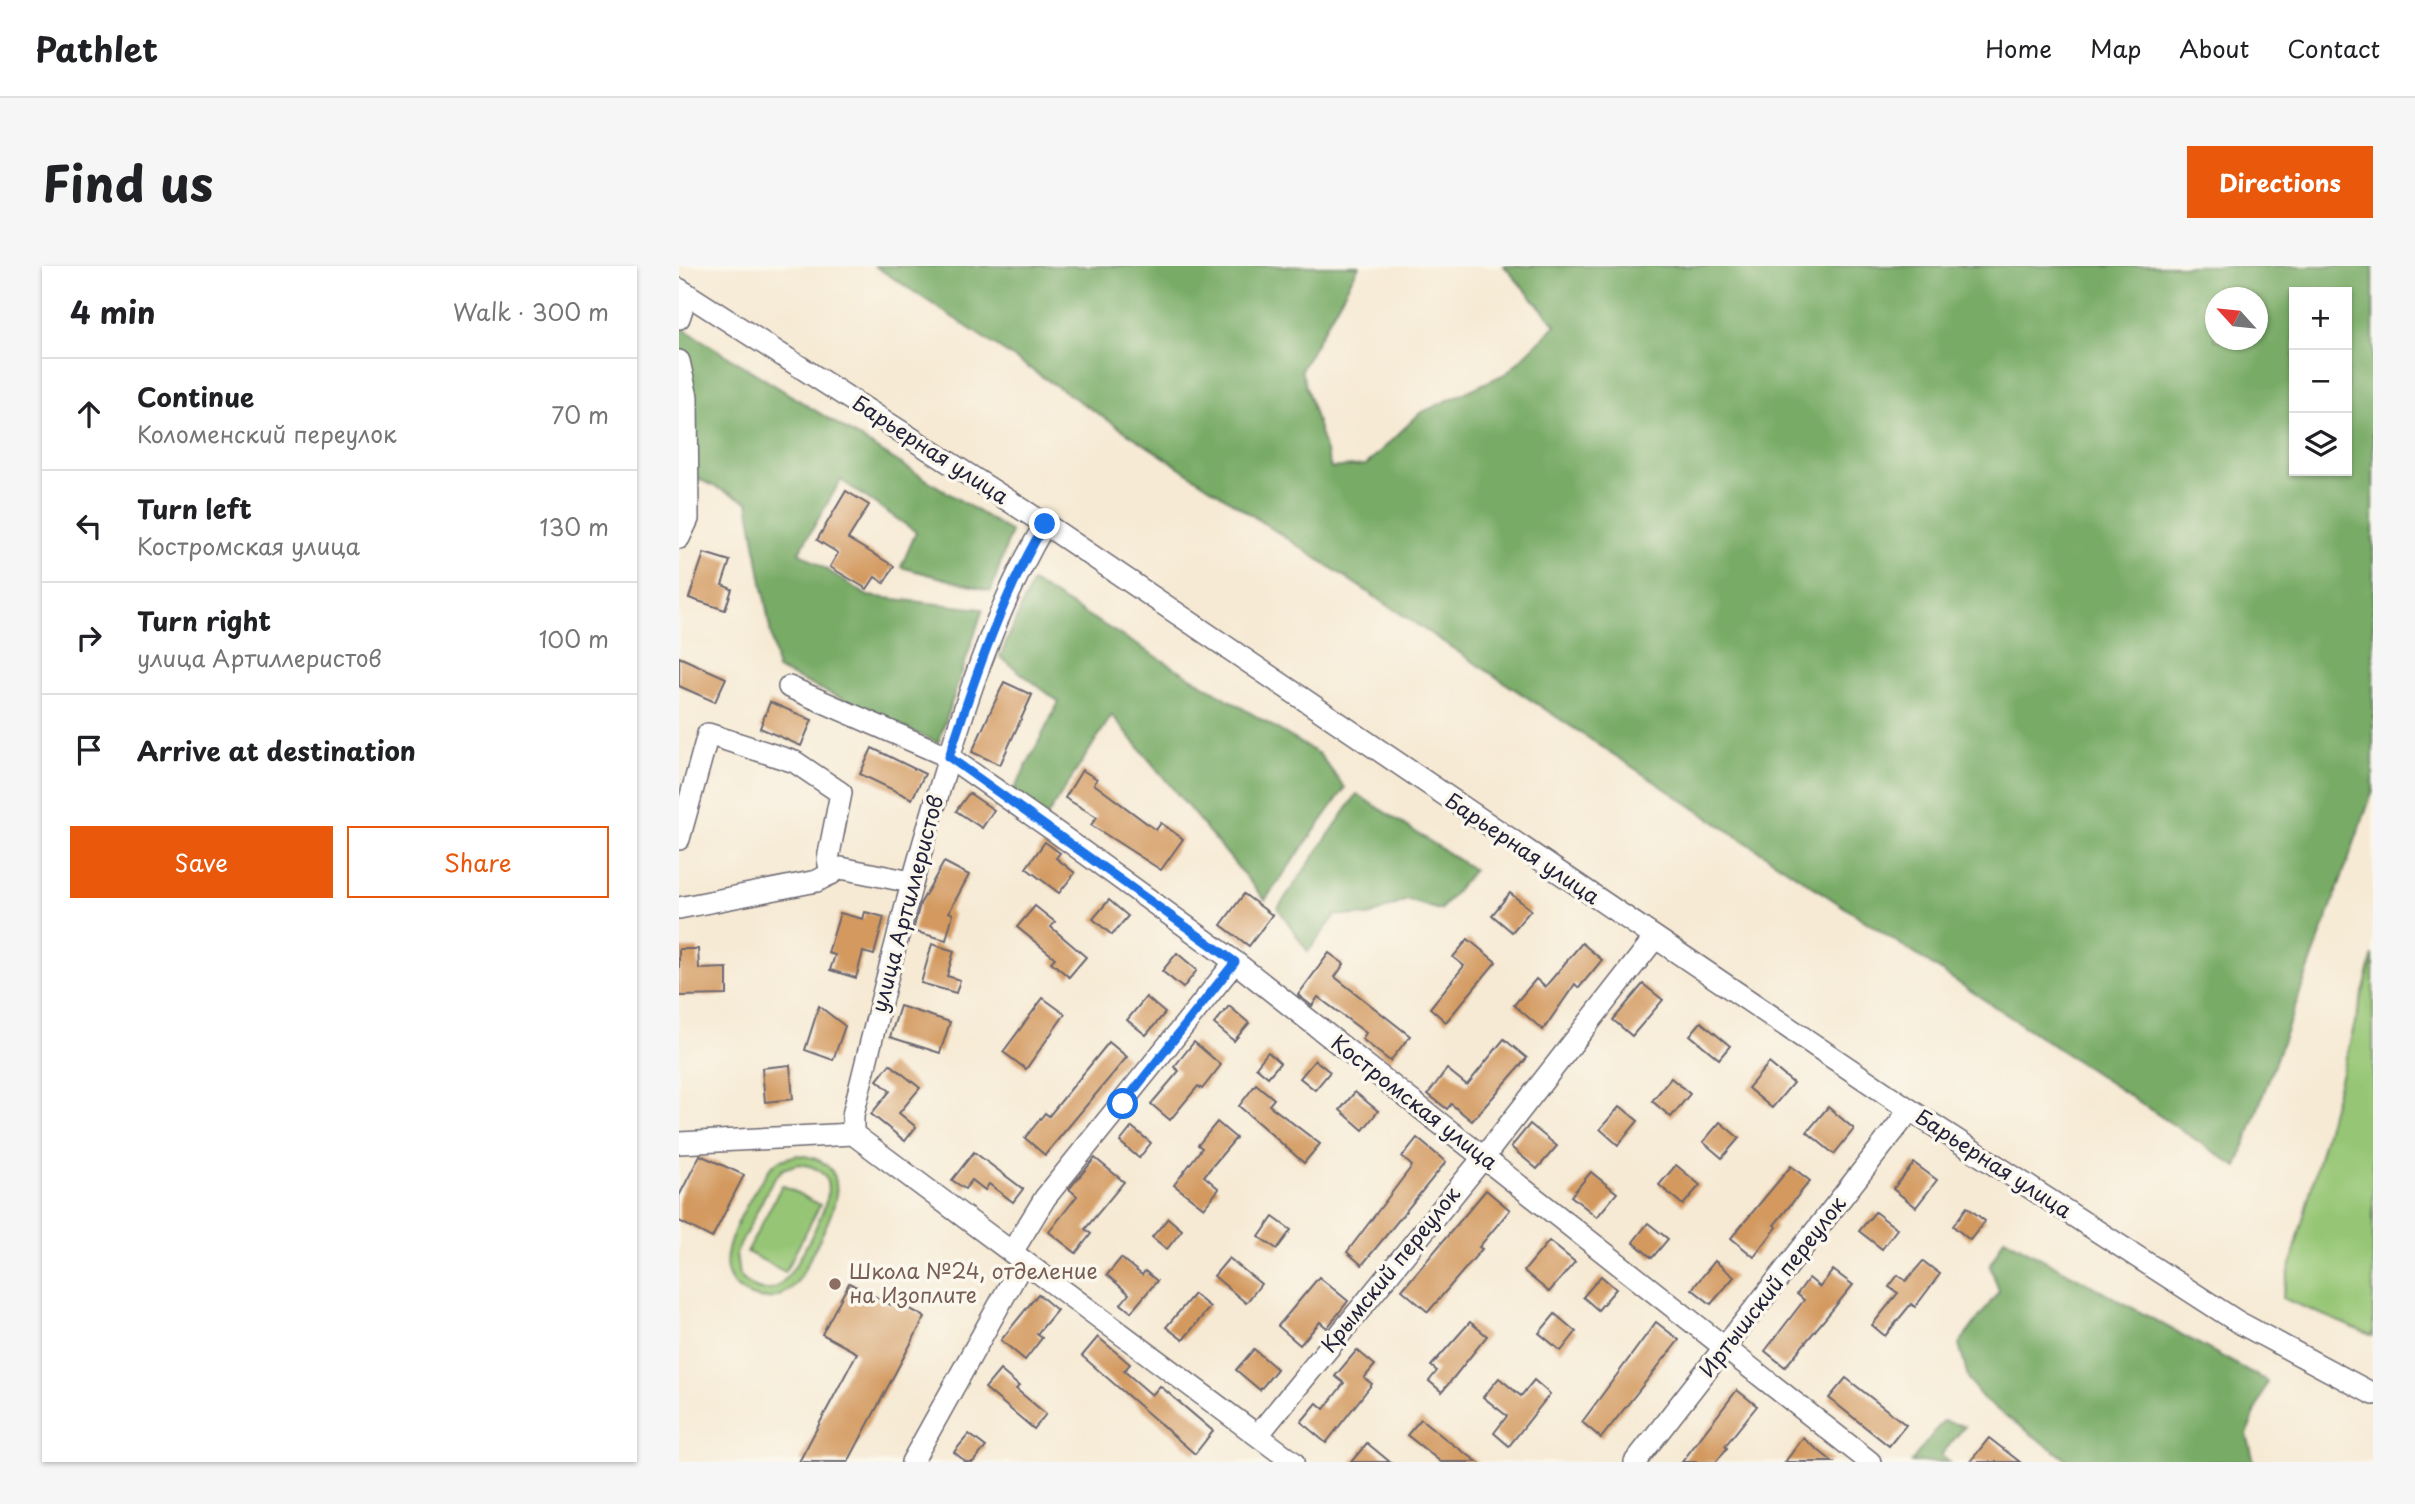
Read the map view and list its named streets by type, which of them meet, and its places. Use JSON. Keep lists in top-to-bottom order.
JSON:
{
  "streets": {
    "street": [
      "Барьерная улица",
      "улица Артиллеристов",
      "Костромская улица",
      "Крымский переулок",
      "Иртышский переулок"
    ]
  },
  "crossings": [
    ["Барьерная улица", "улица Артиллеристов"],
    ["Барьерная улица", "Крымский переулок"],
    ["Барьерная улица", "Иртышский переулок"],
    ["улица Артиллеристов", "Костромская улица"],
    ["Костромская улица", "Крымский переулок"],
    ["Костромская улица", "Иртышский переулок"]
  ],
  "places": ["Школа №24, отделение на Изоплите"],
  "north": "top left",
  "page": {
    "header": "Pathlet",
    "nav": [
      "Home",
      "Map",
      "About",
      "Contact"
    ],
    "title": "Find us",
    "buttons": [
      "Directions",
      ["Save", "Share"]
    ],
    "heading": ["4 min", "Walk · 300 m"],
    "map_buttons": ["+", "−"],
    "list": [
      ["Continue", "Коломенский переулок", "70 m"],
      ["Turn left", "Костромская улица", "130 m"],
      ["Turn right", "улица Артиллеристов", "100 m"],
      "Arrive at destination"
    ]
  }
}
